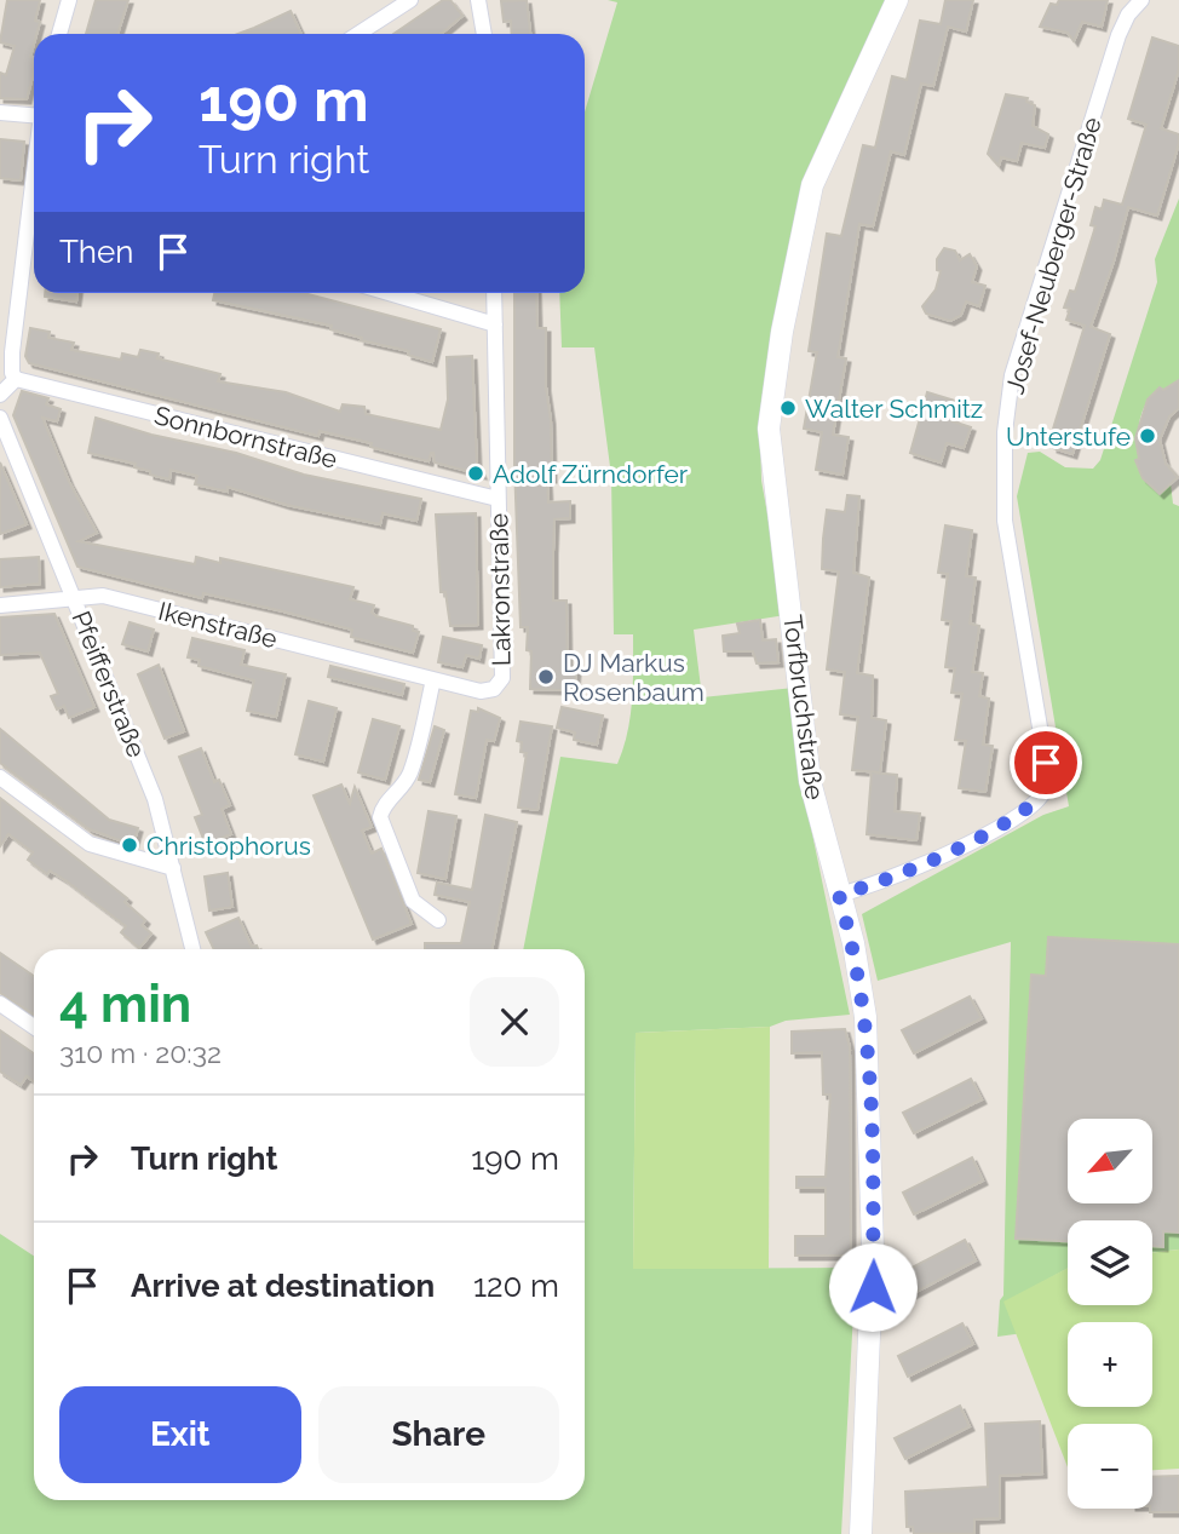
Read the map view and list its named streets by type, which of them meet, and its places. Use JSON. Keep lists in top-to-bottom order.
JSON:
{
  "streets": {
    "main road": ["Torfbruchstraße"],
    "street": [
      "Josef-Neuberger-Straße",
      "Sonnbornstraße",
      "Lakronstraße",
      "Ikenstraße",
      "Pfeifferstraße"
    ]
  },
  "crossings": [
    ["Josef-Neuberger-Straße", "Torfbruchstraße"],
    ["Sonnbornstraße", "Lakronstraße"],
    ["Lakronstraße", "Ikenstraße"],
    ["Ikenstraße", "Pfeifferstraße"]
  ],
  "places": [
    "Walter Schmitz",
    "Unterstufe",
    "Adolf Zürndorfer",
    "DJ Markus Rosenbaum",
    "Christophorus"
  ],
  "north": "bottom left",
  "page": {
    "turn": ["190 m", "Turn right"],
    "then": "Then",
    "heading": ["4 min", "310 m · 20:32"],
    "list": [
      {
        "name": "Turn right",
        "value": "190 m"
      },
      {
        "name": "Arrive at destination",
        "value": "120 m"
      }
    ],
    "map_buttons": ["+", "−"],
    "buttons": ["Exit", "Share"]
  }
}
